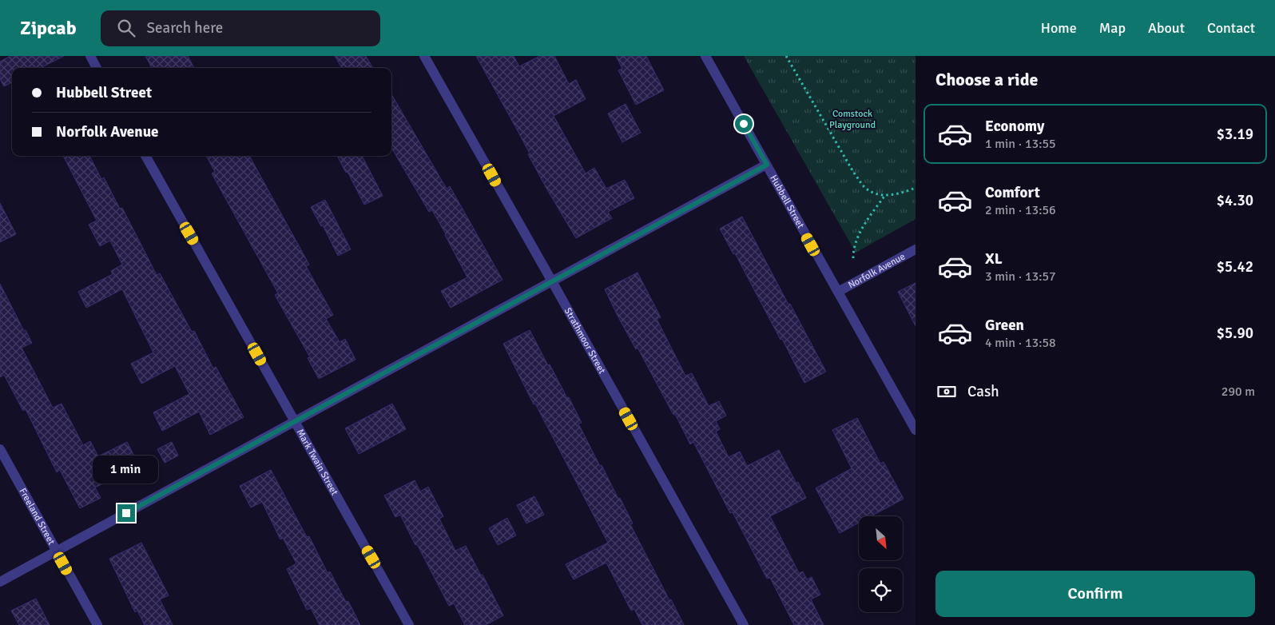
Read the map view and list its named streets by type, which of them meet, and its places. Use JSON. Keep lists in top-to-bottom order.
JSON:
{
  "streets": {
    "street": [
      "Hubbell Street",
      "Norfolk Avenue",
      "Strathmoor Street",
      "Mark Twain Street",
      "Freeland Street"
    ]
  },
  "crossings": [
    ["Hubbell Street", "Norfolk Avenue"]
  ],
  "parks": ["Comstock Playground"],
  "north": "bottom right",
  "page": {
    "header": "Zipcab",
    "search": "Search here",
    "nav": [
      "Home",
      "Map",
      "About",
      "Contact"
    ],
    "heading": "Choose a ride",
    "banner": ["Hubbell Street", "Norfolk Avenue"],
    "list": [
      {
        "name": "Economy",
        "note": "1 min · 13:55",
        "value": "$3.19"
      },
      {
        "name": "Comfort",
        "note": "2 min · 13:56",
        "value": "$4.30"
      },
      {
        "name": "XL",
        "note": "3 min · 13:57",
        "value": "$5.42"
      },
      {
        "name": "Green",
        "note": "4 min · 13:58",
        "value": "$5.90"
      }
    ],
    "pay": ["Cash", "290 m"],
    "bubble": "1 min",
    "buttons": "Confirm"
  }
}
